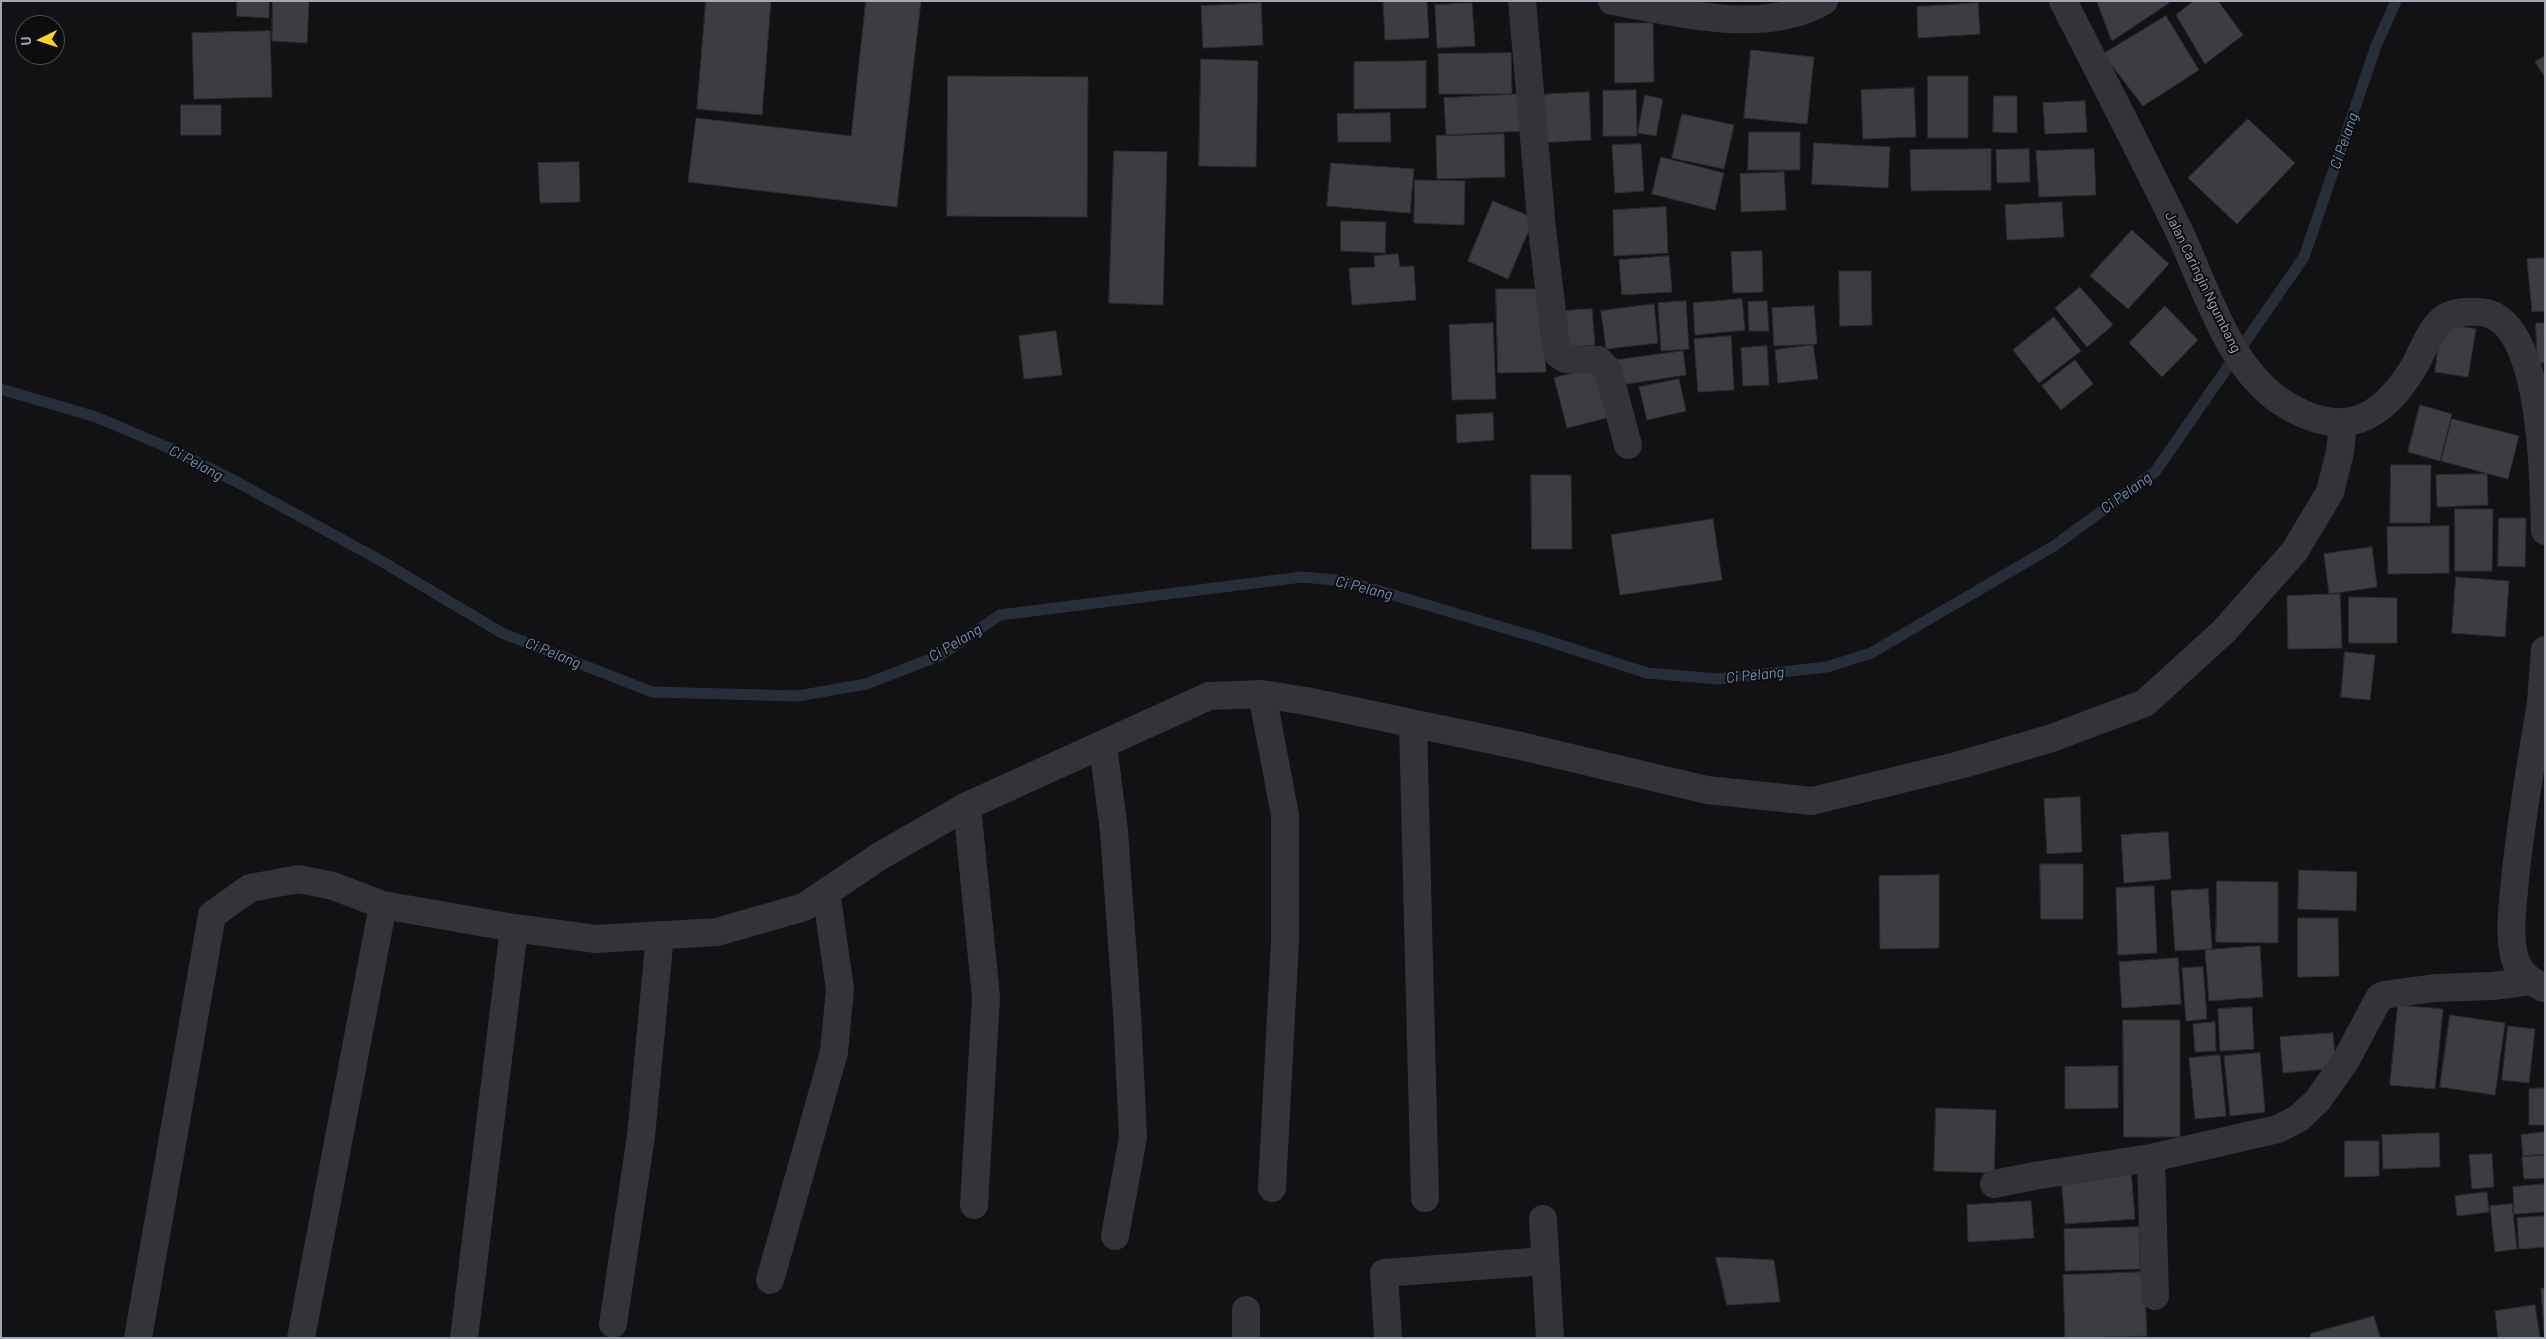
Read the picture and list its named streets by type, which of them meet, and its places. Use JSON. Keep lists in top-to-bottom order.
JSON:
{
  "streets": {
    "street": ["Jalan Caringin Ngumbang"]
  },
  "water": ["Ci Pelang"],
  "north": "left"
}
